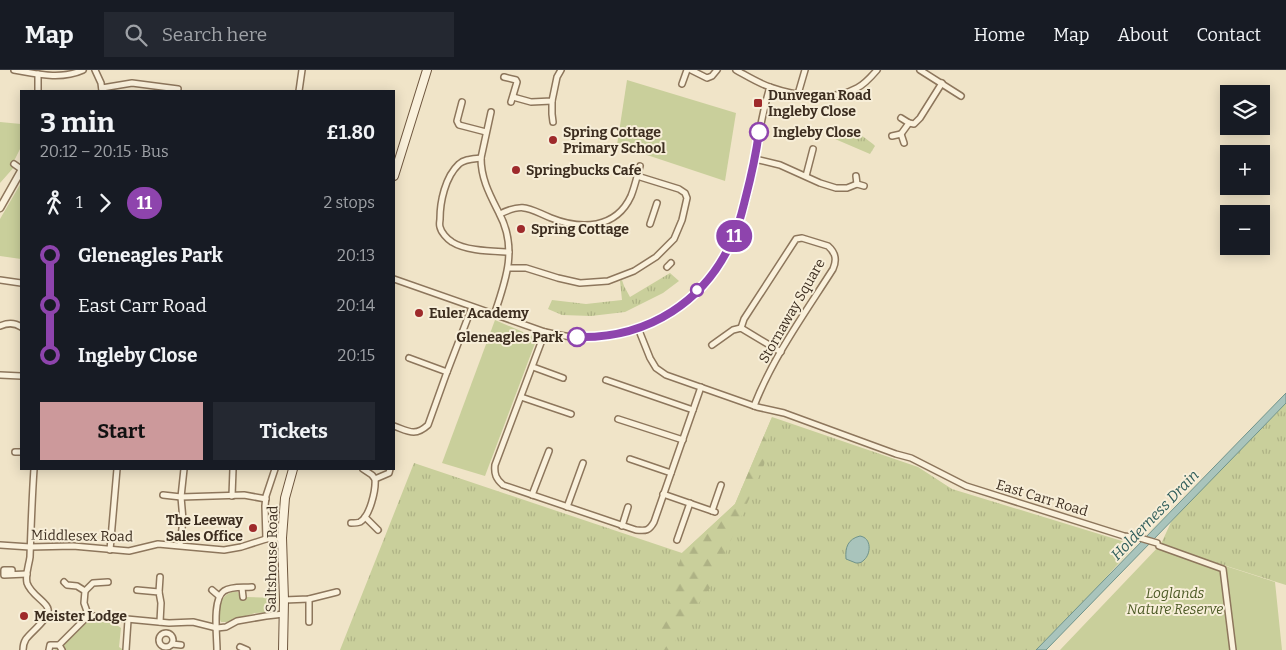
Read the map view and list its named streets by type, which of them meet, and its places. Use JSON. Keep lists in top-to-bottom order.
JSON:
{
  "streets": {
    "main road": ["Saltshouse Road"],
    "street": ["Stornaway Square", "East Carr Road", "Middlesex Road"]
  },
  "crossings": [
    ["Stornaway Square", "East Carr Road"],
    ["Middlesex Road", "Saltshouse Road"]
  ],
  "water": ["Holderness Drain"],
  "parks": ["Loglands Nature Reserve"],
  "places": {
    "transit": ["Dunvegan Road Ingleby Close"],
    "other": [
      "Ingleby Close",
      "Spring Cottage Primary School",
      "Springbucks Cafe",
      "Spring Cottage",
      "Euler Academy",
      "Gleneagles Park",
      "The Leeway Sales Office",
      "Meister Lodge"
    ]
  },
  "lines": ["bus line 11"],
  "page": {
    "header": "Map",
    "search": "Search here",
    "nav": [
      "Home",
      "Map",
      "About",
      "Contact"
    ],
    "on_map": "11",
    "map_buttons": ["+", "−"],
    "heading": ["3 min", "20:12 – 20:15 · Bus", "£1.80"],
    "legs": ["1", "11", "2 stops"],
    "list": [
      {
        "name": "Gleneagles Park",
        "value": "20:13"
      },
      {
        "name": "East Carr Road",
        "value": "20:14"
      },
      {
        "name": "Ingleby Close",
        "value": "20:15"
      }
    ],
    "buttons": ["Start", "Tickets"]
  }
}
